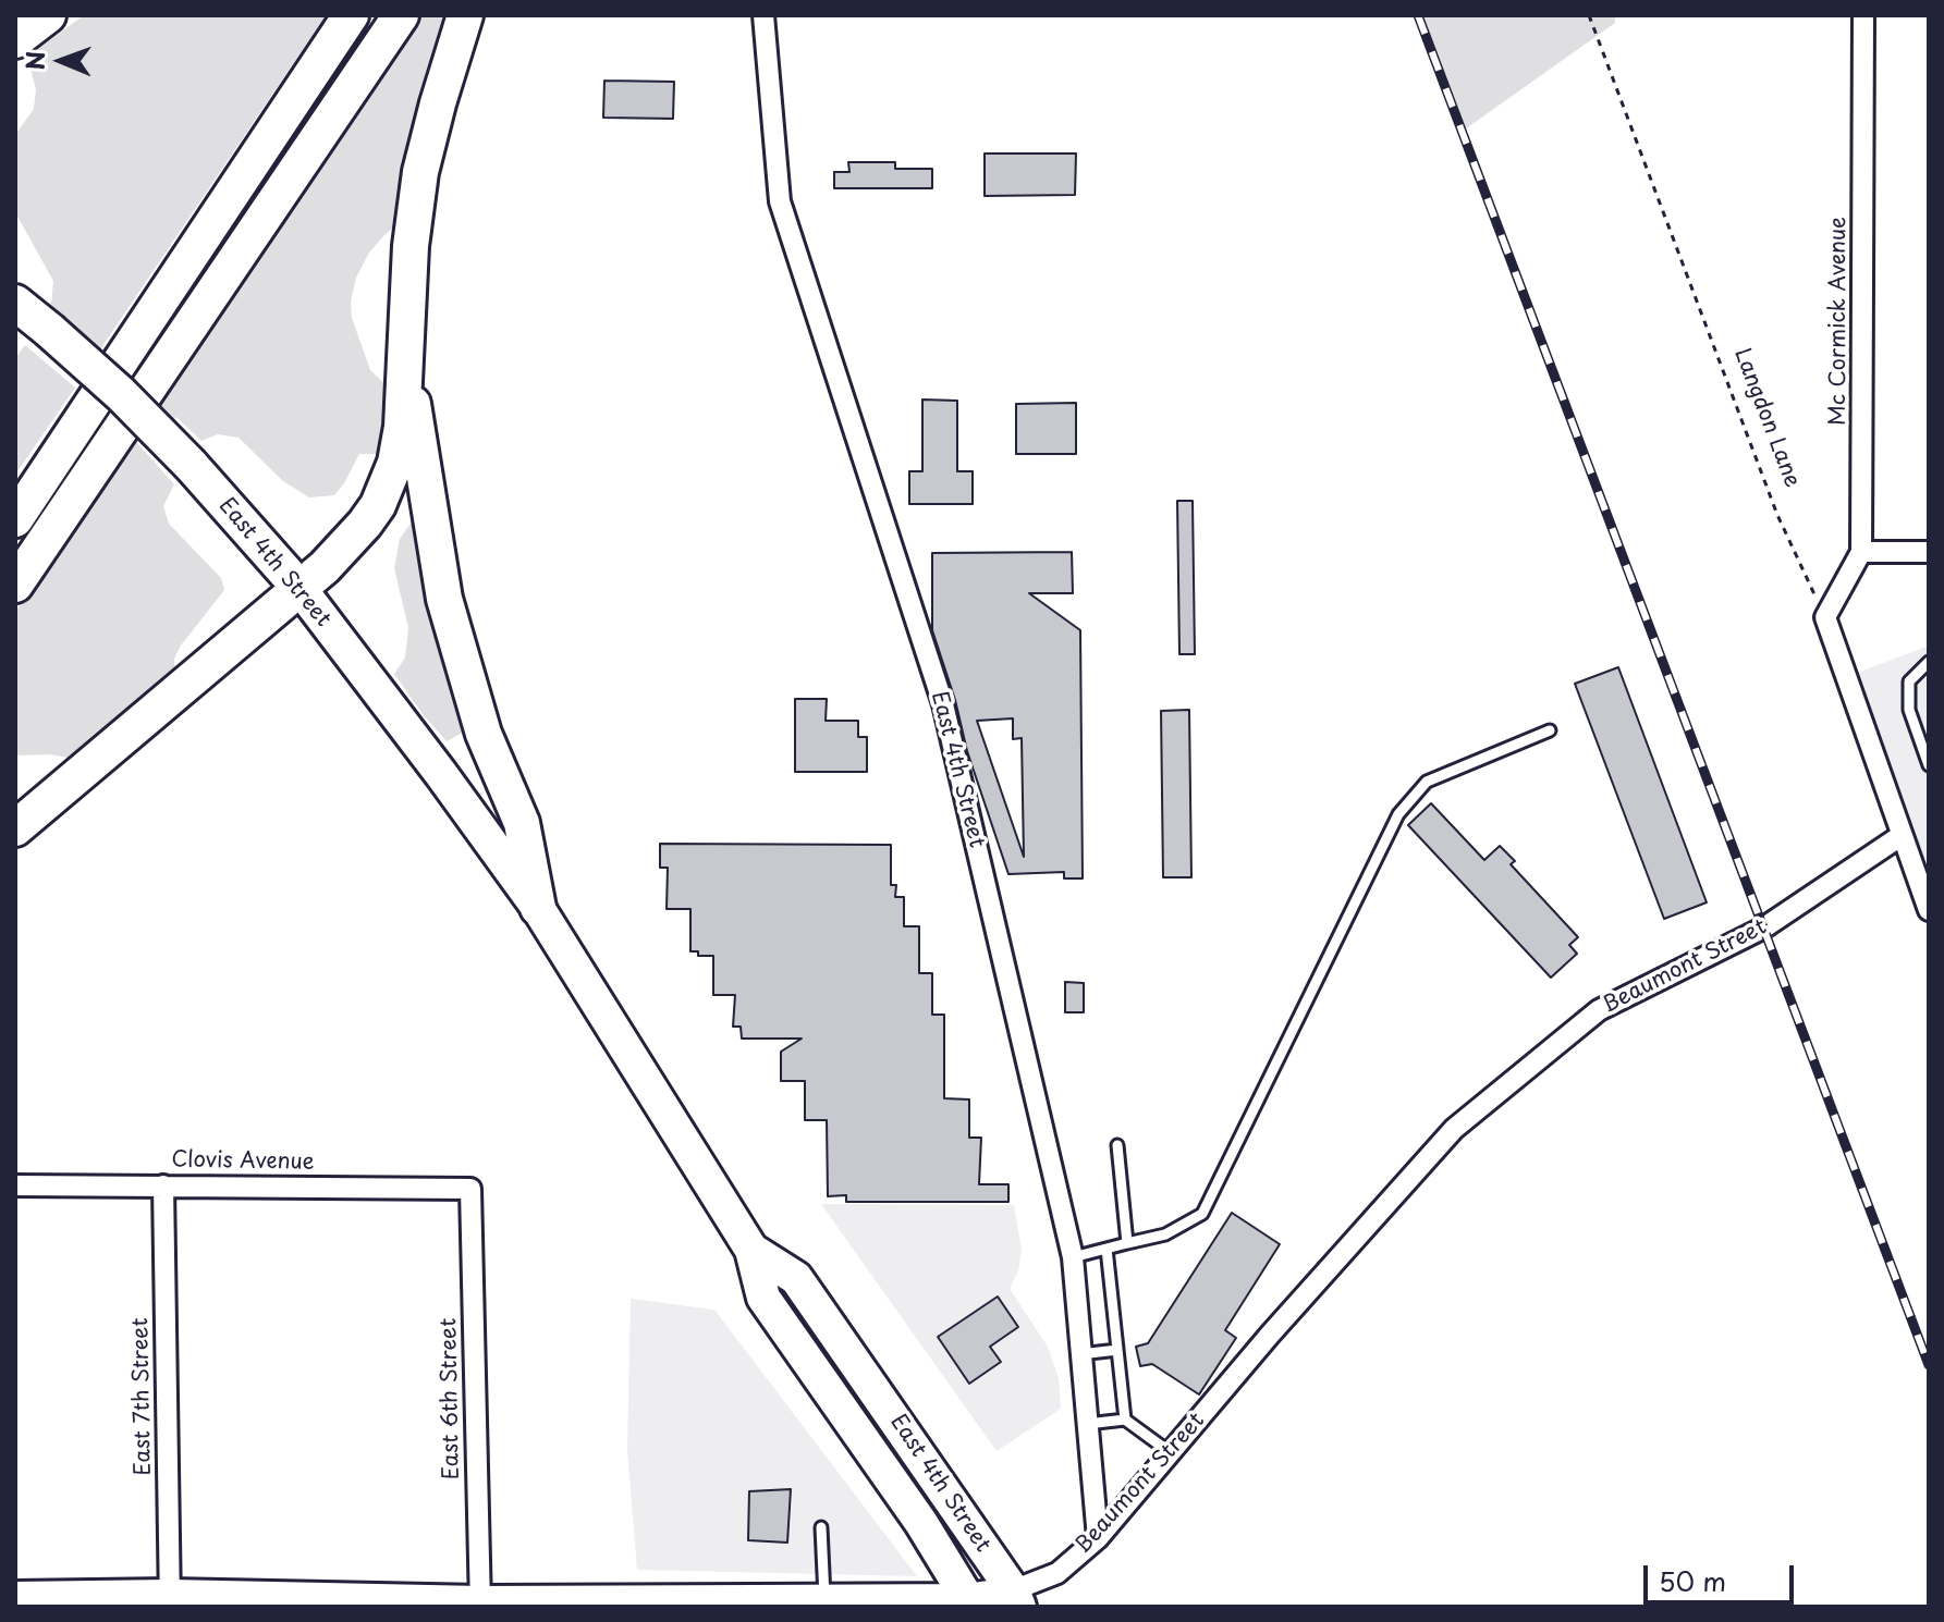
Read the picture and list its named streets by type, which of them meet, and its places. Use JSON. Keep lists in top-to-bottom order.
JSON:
{
  "streets": {
    "highway": ["East 4th Street"],
    "street": [
      "Mc Cormick Avenue",
      "Beaumont Street",
      "Clovis Avenue",
      "East 7th Street",
      "East 6th Street"
    ],
    "path": ["Langdon Lane"]
  },
  "crossings": [
    ["Mc Cormick Avenue", "Langdon Lane"],
    ["East 4th Street", "Beaumont Street"],
    ["Beaumont Street", "East 7th Street"],
    ["Beaumont Street", "East 6th Street"],
    ["Clovis Avenue", "East 7th Street"],
    ["Clovis Avenue", "East 6th Street"]
  ],
  "scale_bar": "50 m",
  "north": "left"
}
